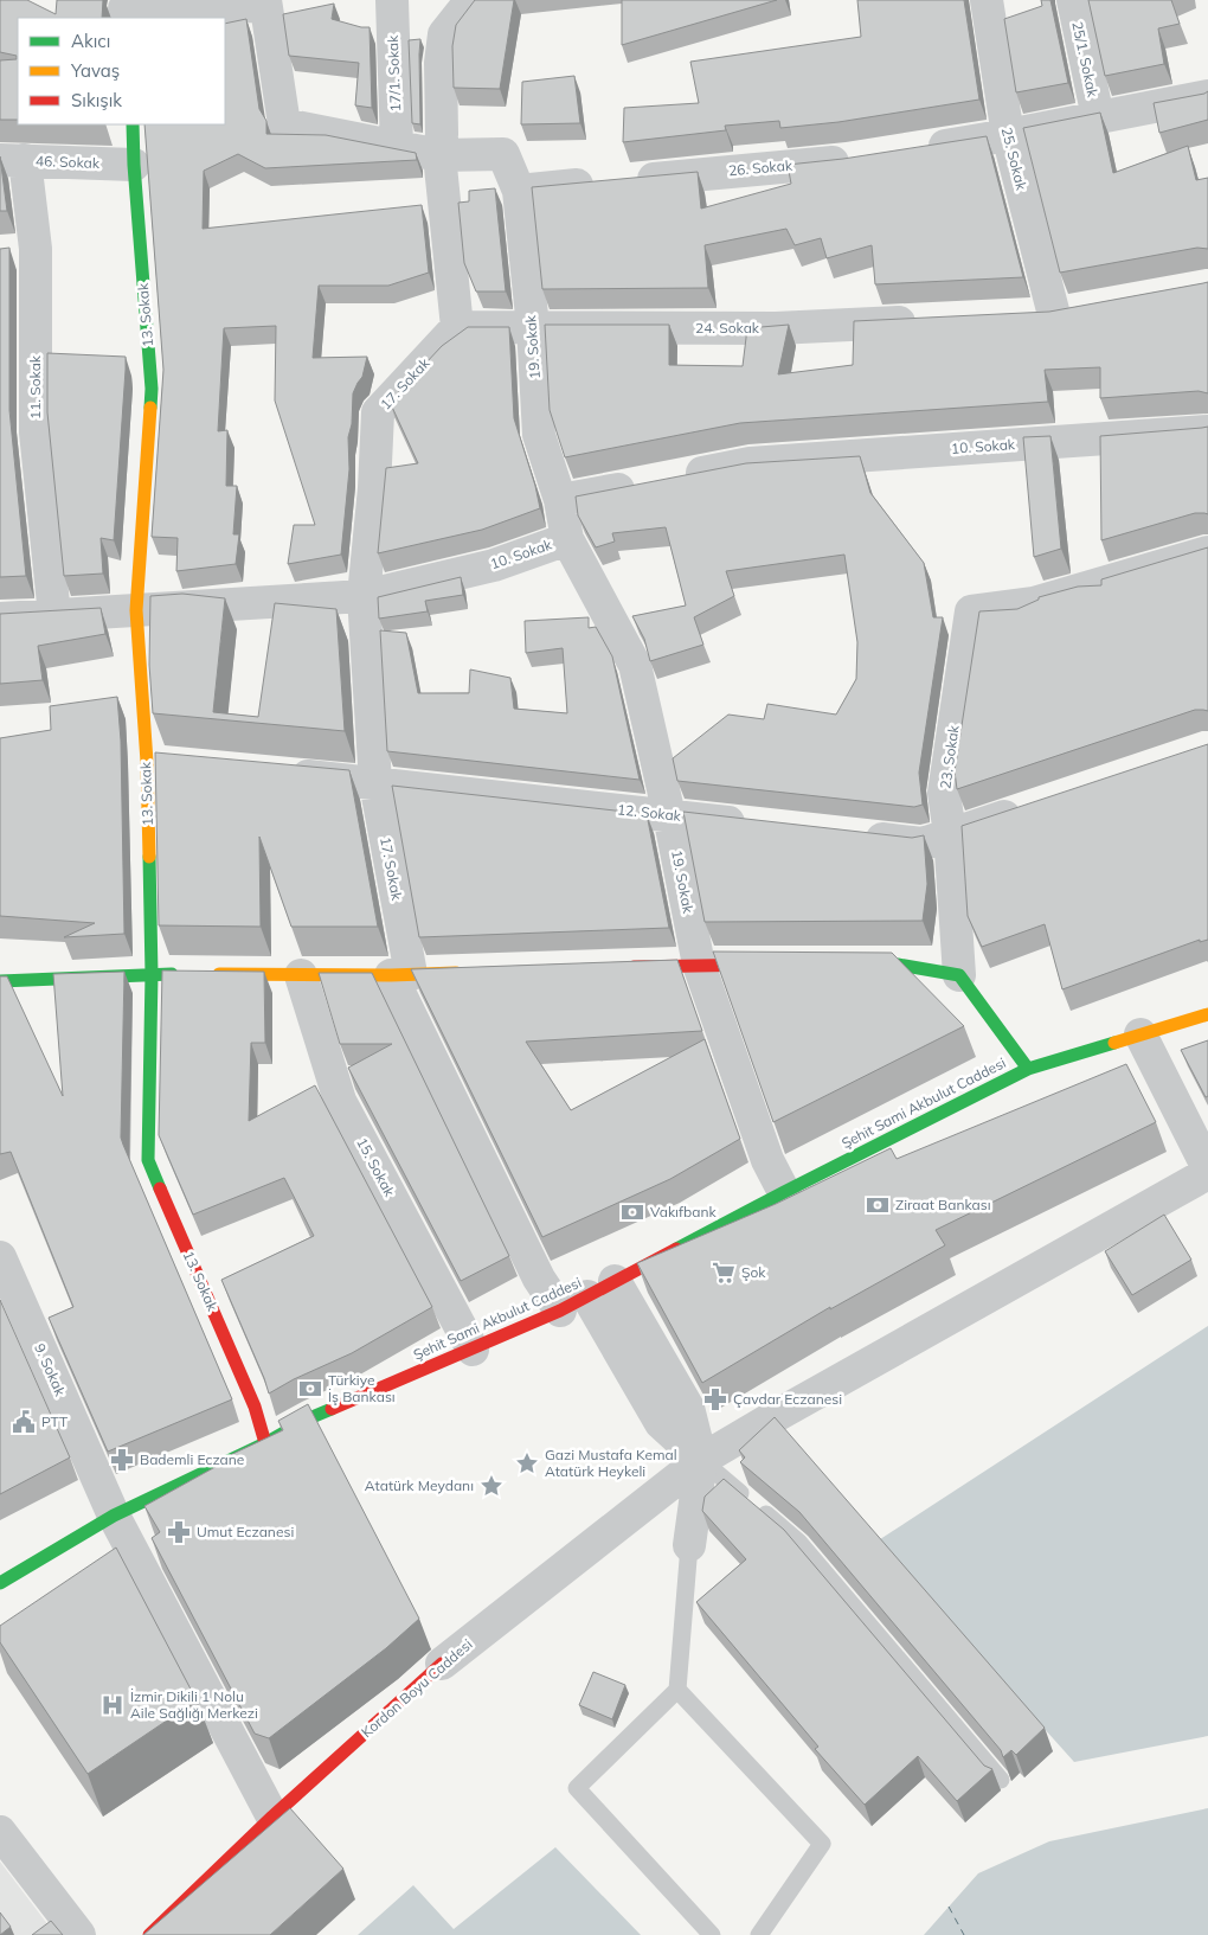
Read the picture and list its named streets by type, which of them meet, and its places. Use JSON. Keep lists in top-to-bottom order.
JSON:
{
  "streets": {
    "street": [
      "25/1. Sokak",
      "17/1. Sokak",
      "25. Sokak",
      "46. Sokak",
      "26. Sokak",
      "13. Sokak",
      "24. Sokak",
      "19. Sokak",
      "17. Sokak",
      "11. Sokak",
      "10. Sokak",
      "23. Sokak",
      "12. Sokak",
      "Şehit Sami Akbulut Caddesi",
      "15. Sokak",
      "9. Sokak",
      "Kordon Boyu Caddesi"
    ]
  },
  "crossings": [
    ["46. Sokak", "13. Sokak"],
    ["46. Sokak", "11. Sokak"],
    ["26. Sokak", "19. Sokak"],
    ["13. Sokak", "10. Sokak"],
    ["13. Sokak", "Şehit Sami Akbulut Caddesi"],
    ["24. Sokak", "19. Sokak"],
    ["24. Sokak", "17. Sokak"],
    ["19. Sokak", "10. Sokak"],
    ["19. Sokak", "12. Sokak"],
    ["19. Sokak", "Şehit Sami Akbulut Caddesi"],
    ["17. Sokak", "10. Sokak"],
    ["17. Sokak", "12. Sokak"],
    ["17. Sokak", "Şehit Sami Akbulut Caddesi"],
    ["17. Sokak", "Kordon Boyu Caddesi"],
    ["11. Sokak", "10. Sokak"],
    ["Şehit Sami Akbulut Caddesi", "15. Sokak"],
    ["Şehit Sami Akbulut Caddesi", "9. Sokak"],
    ["9. Sokak", "Kordon Boyu Caddesi"]
  ],
  "places": {
    "bank": ["Ziraat Bankası", "Vakıfbank", "Türkiye İş Bankası"],
    "supermarket": ["Şok"],
    "pharmacy": ["Çavdar Eczanesi", "Bademli Eczane", "Umut Eczanesi"],
    "public building": ["PTT"],
    "place": ["Gazi Mustafa Kemal Atatürk Heykeli", "Atatürk Meydanı"],
    "hospital": ["İzmir Dikili 1 Nolu Aile Sağlığı Merkezi"]
  },
  "legend": ["Akıcı", "Yavaş", "Sıkışık"]
}
